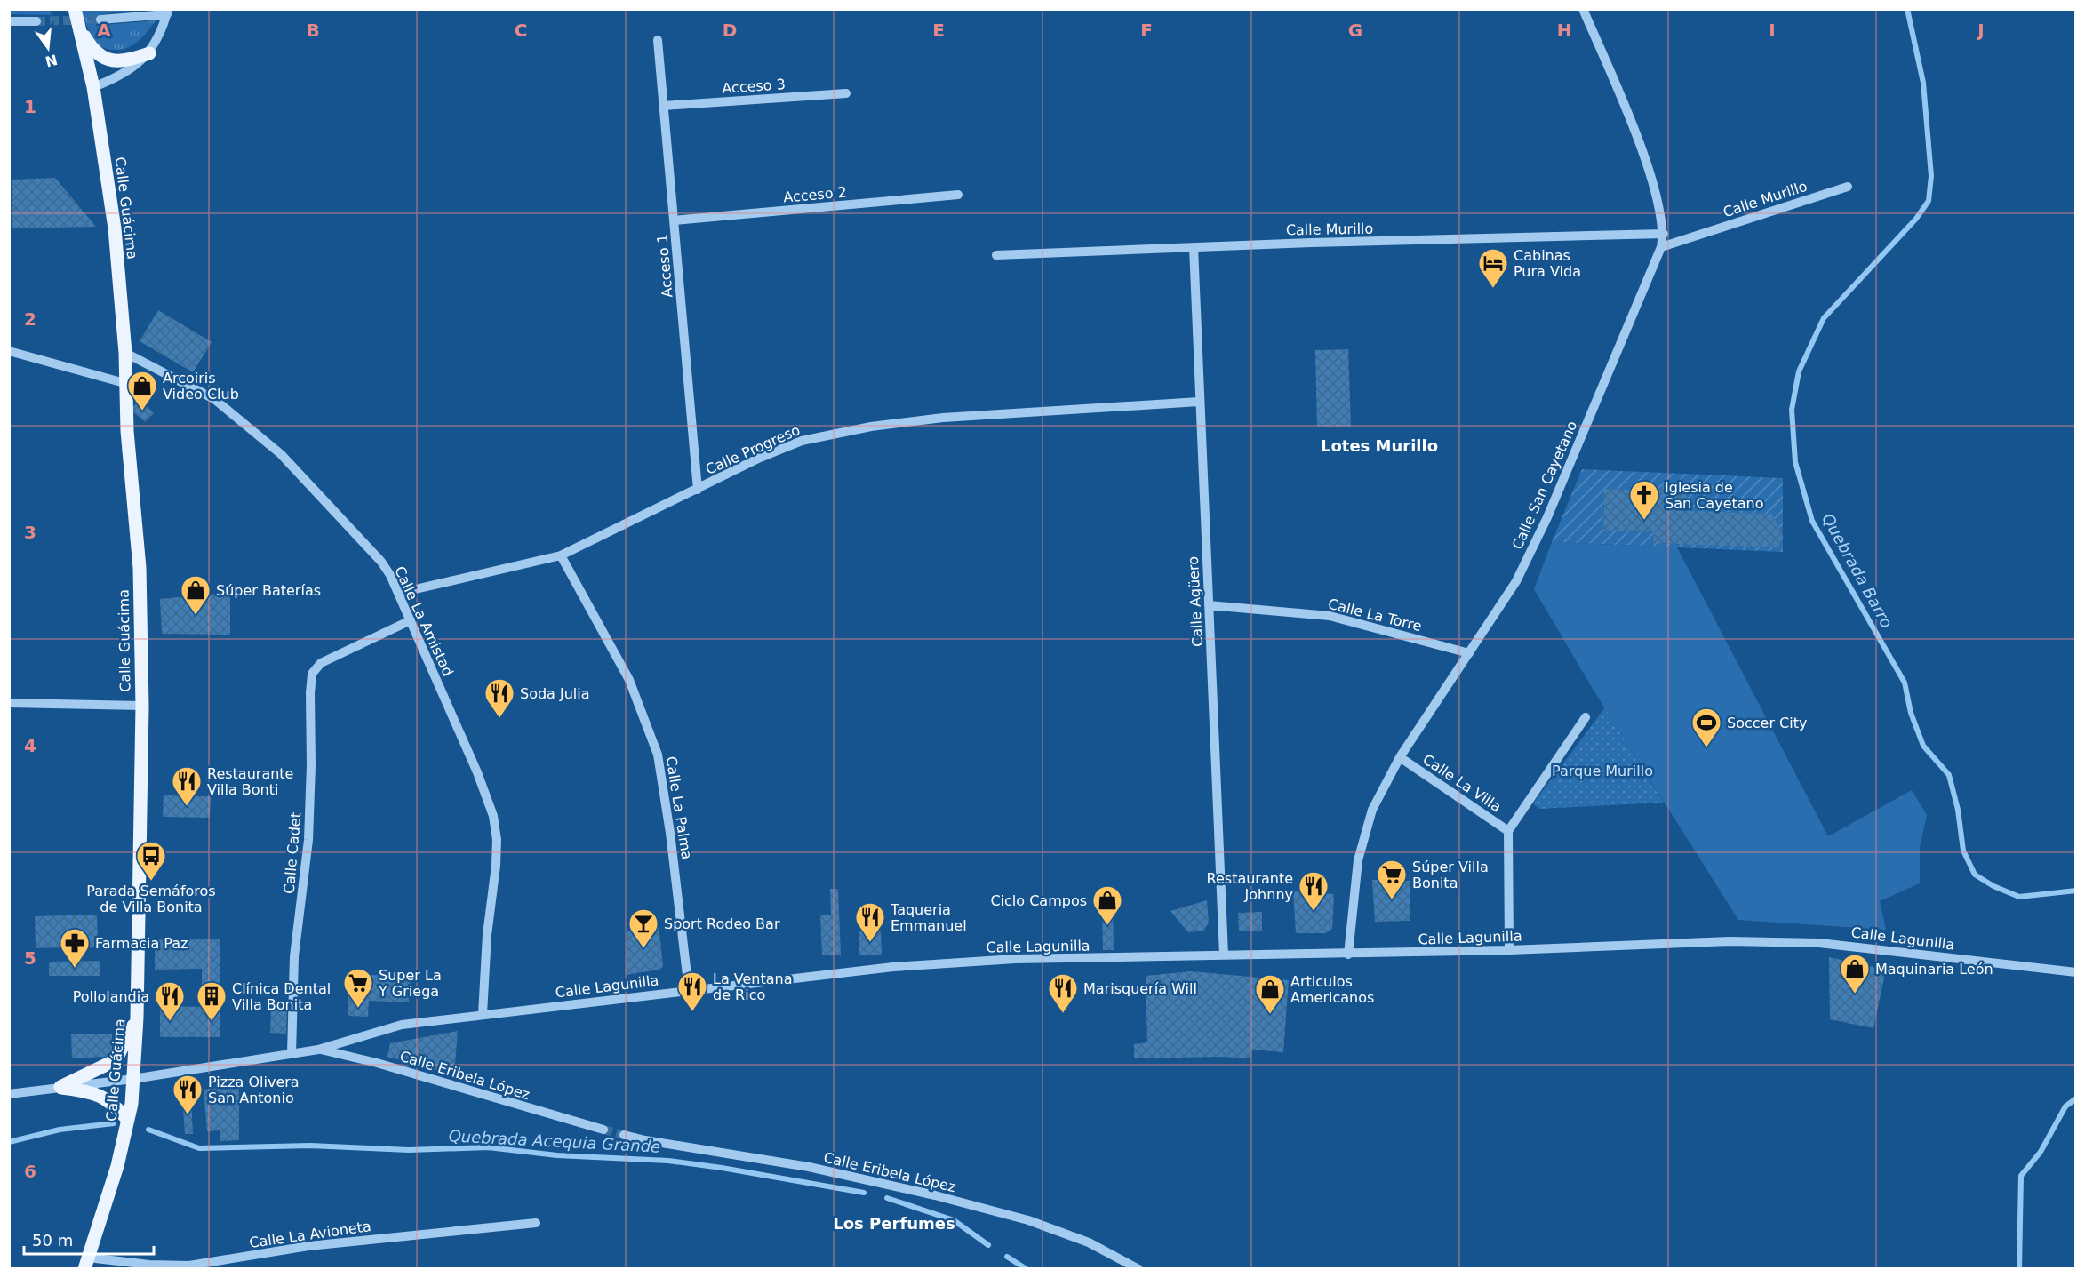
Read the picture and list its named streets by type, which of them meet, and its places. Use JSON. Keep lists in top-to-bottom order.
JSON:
{
  "streets": {
    "main road": ["Calle Guácima"],
    "street": [
      "Acceso 3",
      "Acceso 2",
      "Calle Murillo",
      "Acceso 1",
      "Calle Progreso",
      "Calle San Cayetano",
      "Calle Agüero",
      "Calle La Torre",
      "Calle La Amistad",
      "Calle La Villa",
      "Calle La Palma",
      "Calle Cadet",
      "Calle Lagunilla",
      "Calle Eribela López",
      "Calle La Avioneta"
    ]
  },
  "crossings": [
    ["Acceso 3", "Acceso 1"],
    ["Acceso 2", "Acceso 1"],
    ["Calle Murillo", "Calle San Cayetano"],
    ["Calle Murillo", "Calle Agüero"],
    ["Calle Guácima", "Calle La Amistad"],
    ["Calle Guácima", "Calle Lagunilla"],
    ["Calle Guácima", "Calle La Avioneta"],
    ["Acceso 1", "Calle Progreso"],
    ["Calle Progreso", "Calle Agüero"],
    ["Calle Progreso", "Calle La Amistad"],
    ["Calle Progreso", "Calle La Palma"],
    ["Calle San Cayetano", "Calle La Torre"],
    ["Calle San Cayetano", "Calle La Villa"],
    ["Calle San Cayetano", "Calle Lagunilla"],
    ["Calle Agüero", "Calle La Torre"],
    ["Calle Agüero", "Calle Lagunilla"],
    ["Calle La Amistad", "Calle Cadet"],
    ["Calle La Amistad", "Calle Lagunilla"],
    ["Calle La Villa", "Calle Lagunilla"],
    ["Calle La Palma", "Calle Lagunilla"],
    ["Calle Cadet", "Calle Lagunilla"],
    ["Calle Lagunilla", "Calle Eribela López"]
  ],
  "districts": ["Lotes Murillo", "Los Perfumes"],
  "water": ["Quebrada Barro", "Quebrada Acequia Grande"],
  "parks": ["Parque Murillo"],
  "places": {
    "hotel": ["Cabinas Pura Vida"],
    "shop": [
      "Arcoiris Video Club",
      "Súper Baterías",
      "Ciclo Campos",
      "Maquinaria León",
      "Articulos Americanos"
    ],
    "church": ["Iglesia de San Cayetano"],
    "restaurant": [
      "Soda Julia",
      "Restaurante Villa Bonti",
      "Restaurante Johnny",
      "Taqueria Emmanuel",
      "La Ventana de Rico",
      "Marisquería Will",
      "Pollolandia",
      "Pizza Olivera San Antonio"
    ],
    "sports": ["Soccer City"],
    "bus stop": ["Parada Semáforos de Villa Bonita"],
    "supermarket": ["Súper Villa Bonita", "Super La Y Griega"],
    "bar": ["Sport Rodeo Bar"],
    "pharmacy": ["Farmacia Paz"],
    "building": ["Clínica Dental Villa Bonita"]
  },
  "scale_bar": "50 m",
  "north": "bottom",
  "grid": {
    "columns": [
      "A",
      "B",
      "C",
      "D",
      "E",
      "F",
      "G",
      "H",
      "I",
      "J"
    ],
    "rows": [
      "1",
      "2",
      "3",
      "4",
      "5",
      "6"
    ]
  }
}
